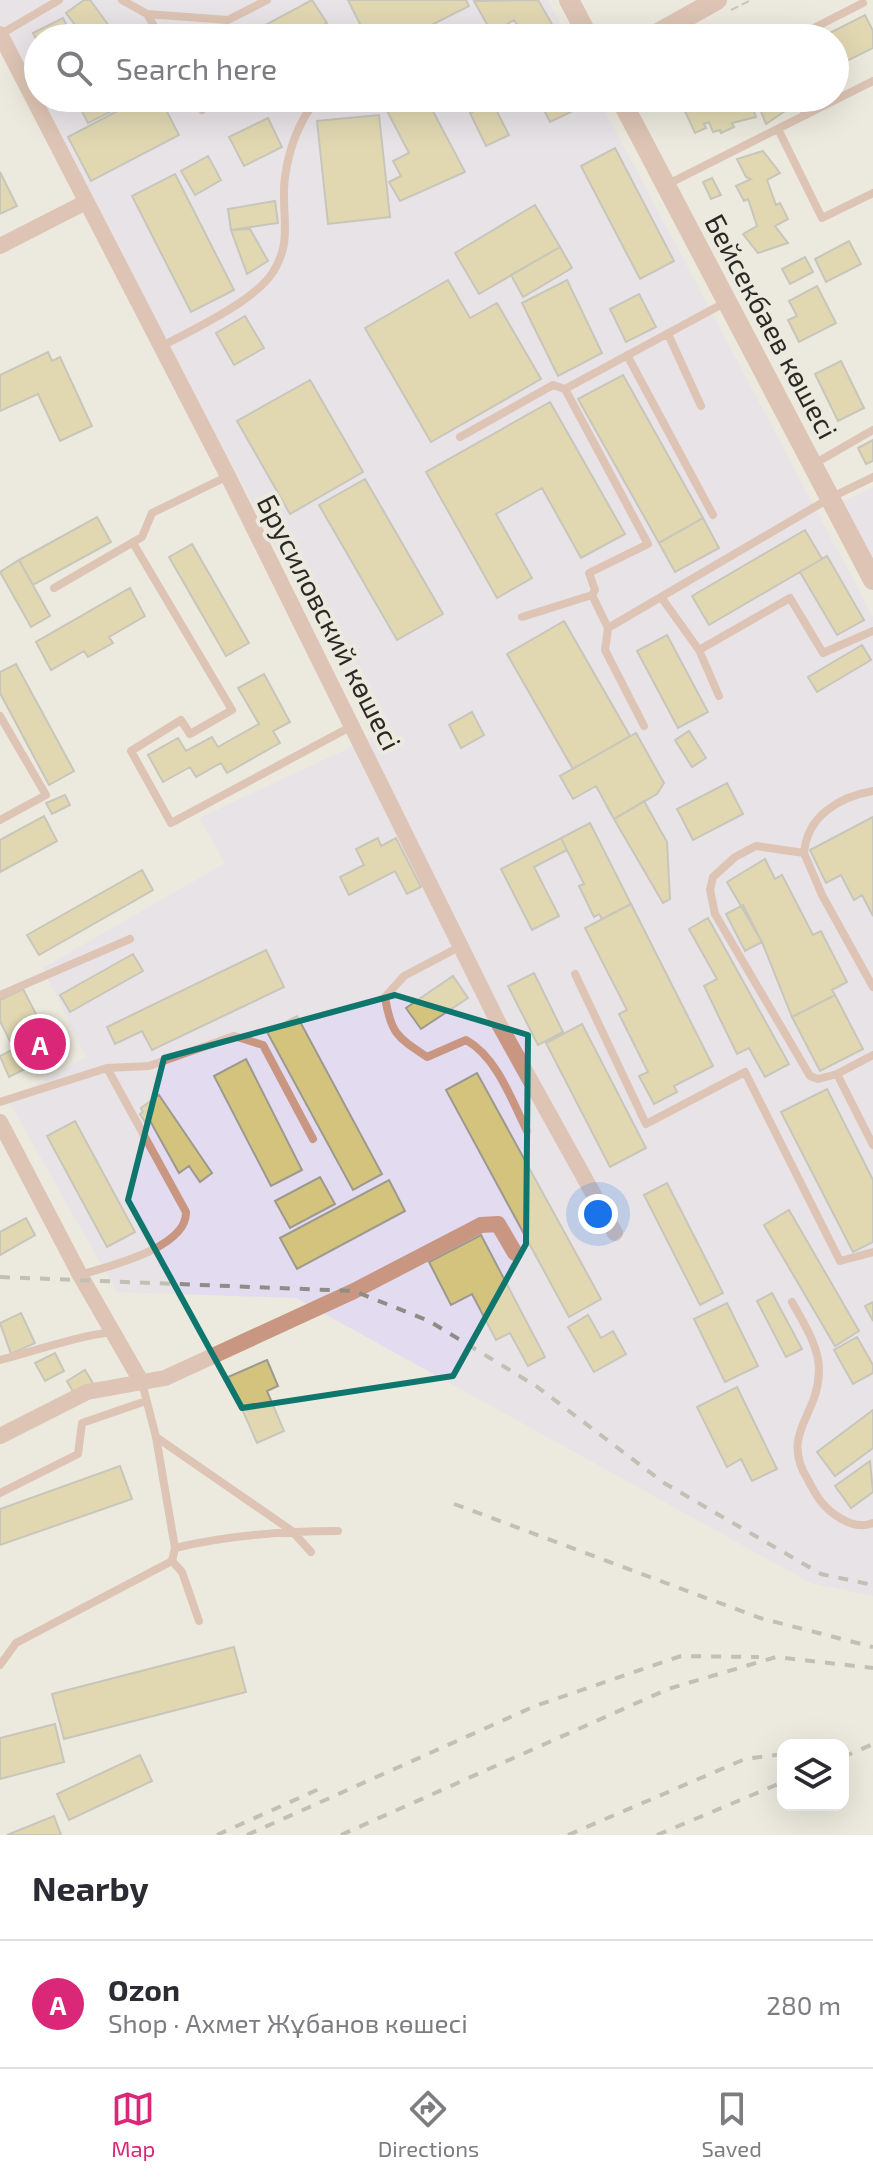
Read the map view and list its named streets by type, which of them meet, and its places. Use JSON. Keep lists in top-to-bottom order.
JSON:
{
  "streets": {
    "street": ["Бейсекбаев көшесі", "Брусиловский көшесі"]
  },
  "page": {
    "search": "Search here",
    "pins": "A",
    "heading": "Nearby",
    "list": [
      {
        "mark": "A",
        "name": "Ozon",
        "note": "Shop · Ахмет Жұбанов көшесі",
        "value": "280 m"
      }
    ],
    "nav": ["Map", "Directions", "Saved"]
  }
}
